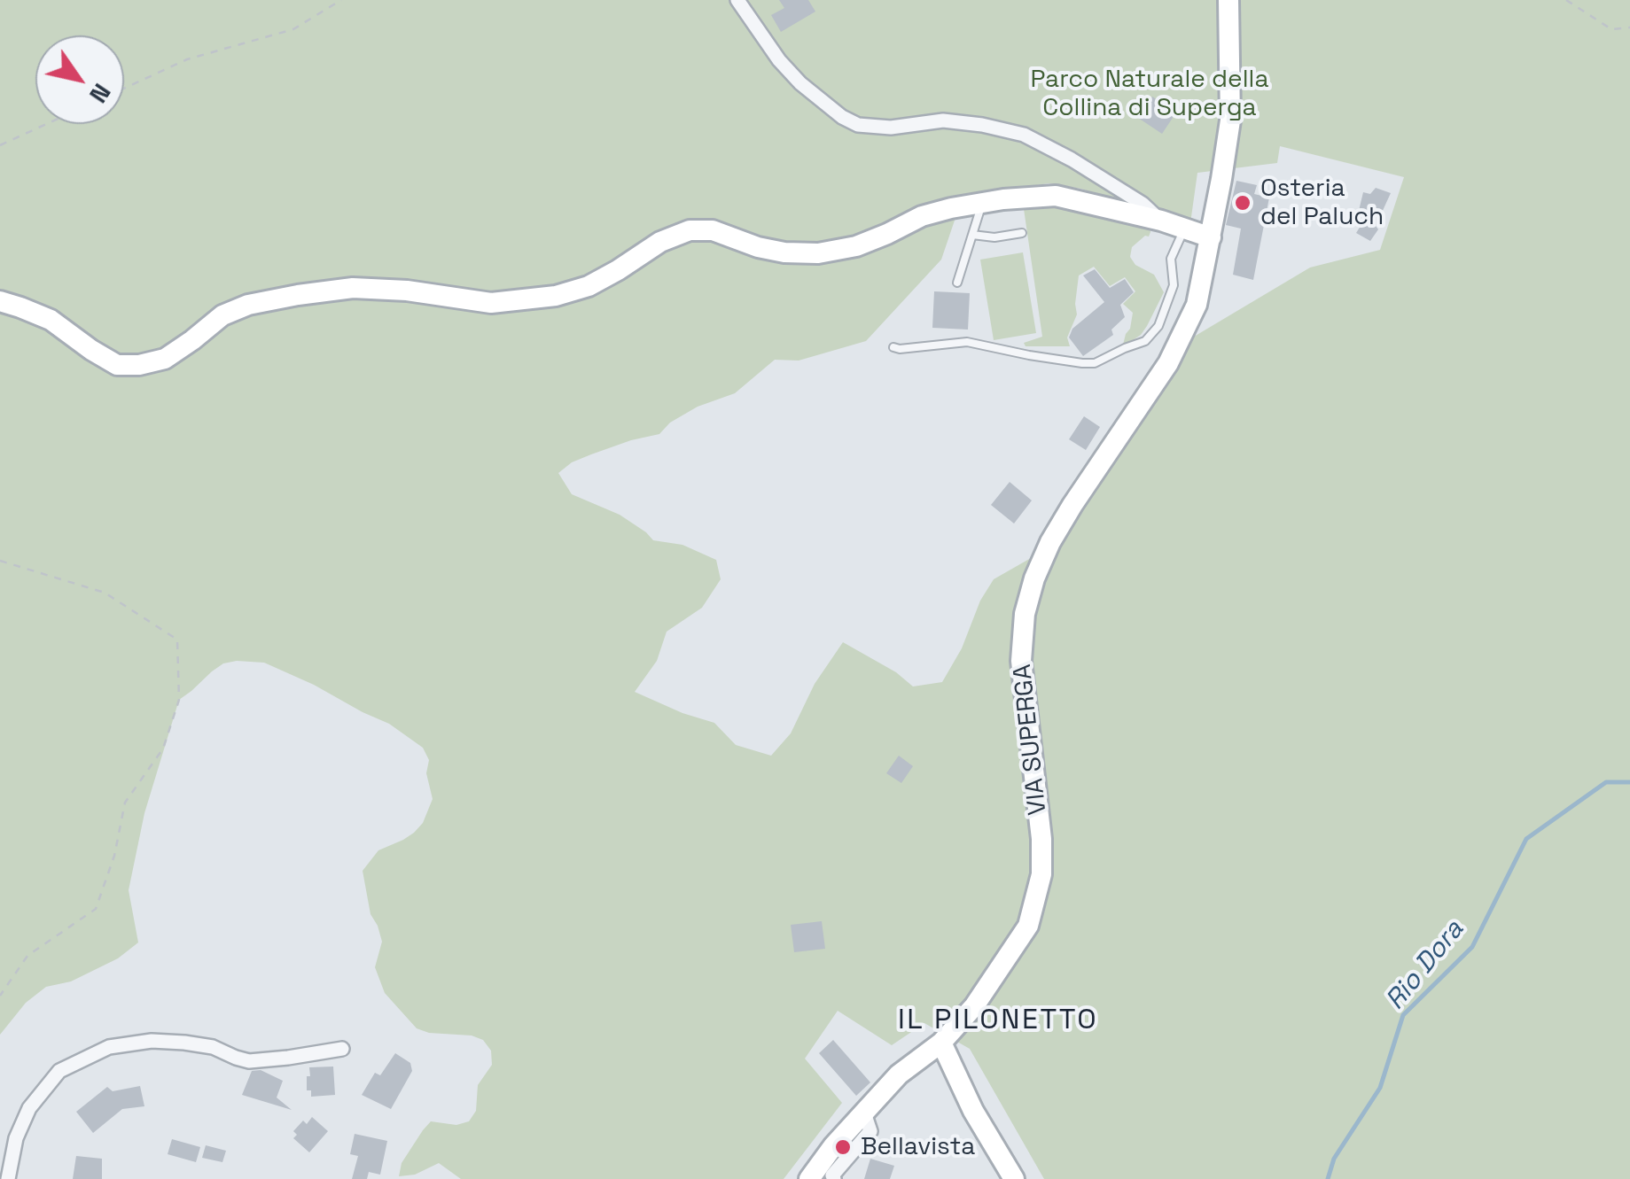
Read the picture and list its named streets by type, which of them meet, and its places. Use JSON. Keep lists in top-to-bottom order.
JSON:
{
  "streets": {
    "street": ["VIA SUPERGA"]
  },
  "districts": ["IL PILONETTO"],
  "water": ["Rio Dora"],
  "parks": ["Parco Naturale della Collina di Superga"],
  "places": ["Osteria del Paluch", "Bellavista"],
  "north": "bottom right"
}
